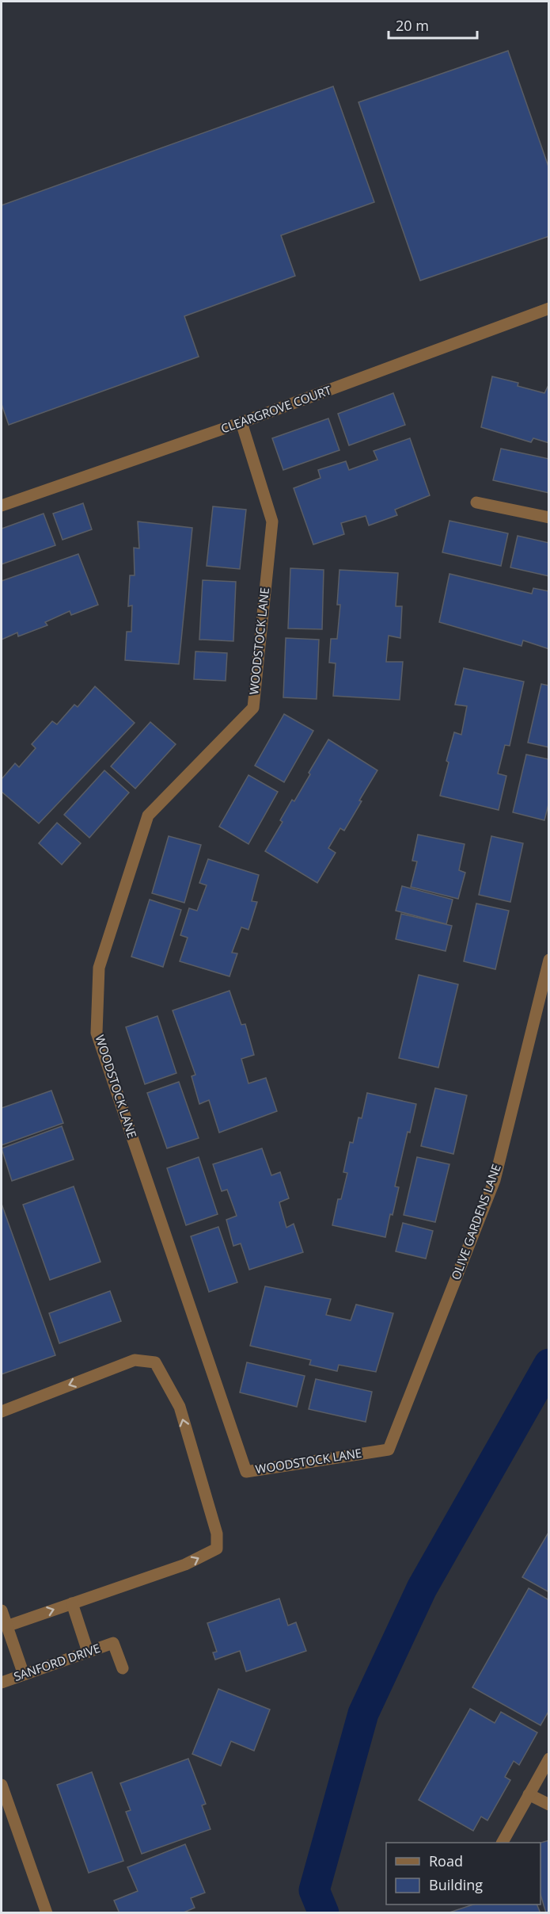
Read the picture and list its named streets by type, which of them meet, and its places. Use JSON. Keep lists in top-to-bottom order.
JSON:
{
  "streets": {
    "street": [
      "CLEARGROVE COURT",
      "WOODSTOCK LANE",
      "OLIVE GARDENS LANE",
      "SANFORD DRIVE"
    ]
  },
  "crossings": [
    ["CLEARGROVE COURT", "WOODSTOCK LANE"],
    ["WOODSTOCK LANE", "OLIVE GARDENS LANE"]
  ],
  "legend": ["Road", "Building"],
  "scale_bar": "20 m"
}
